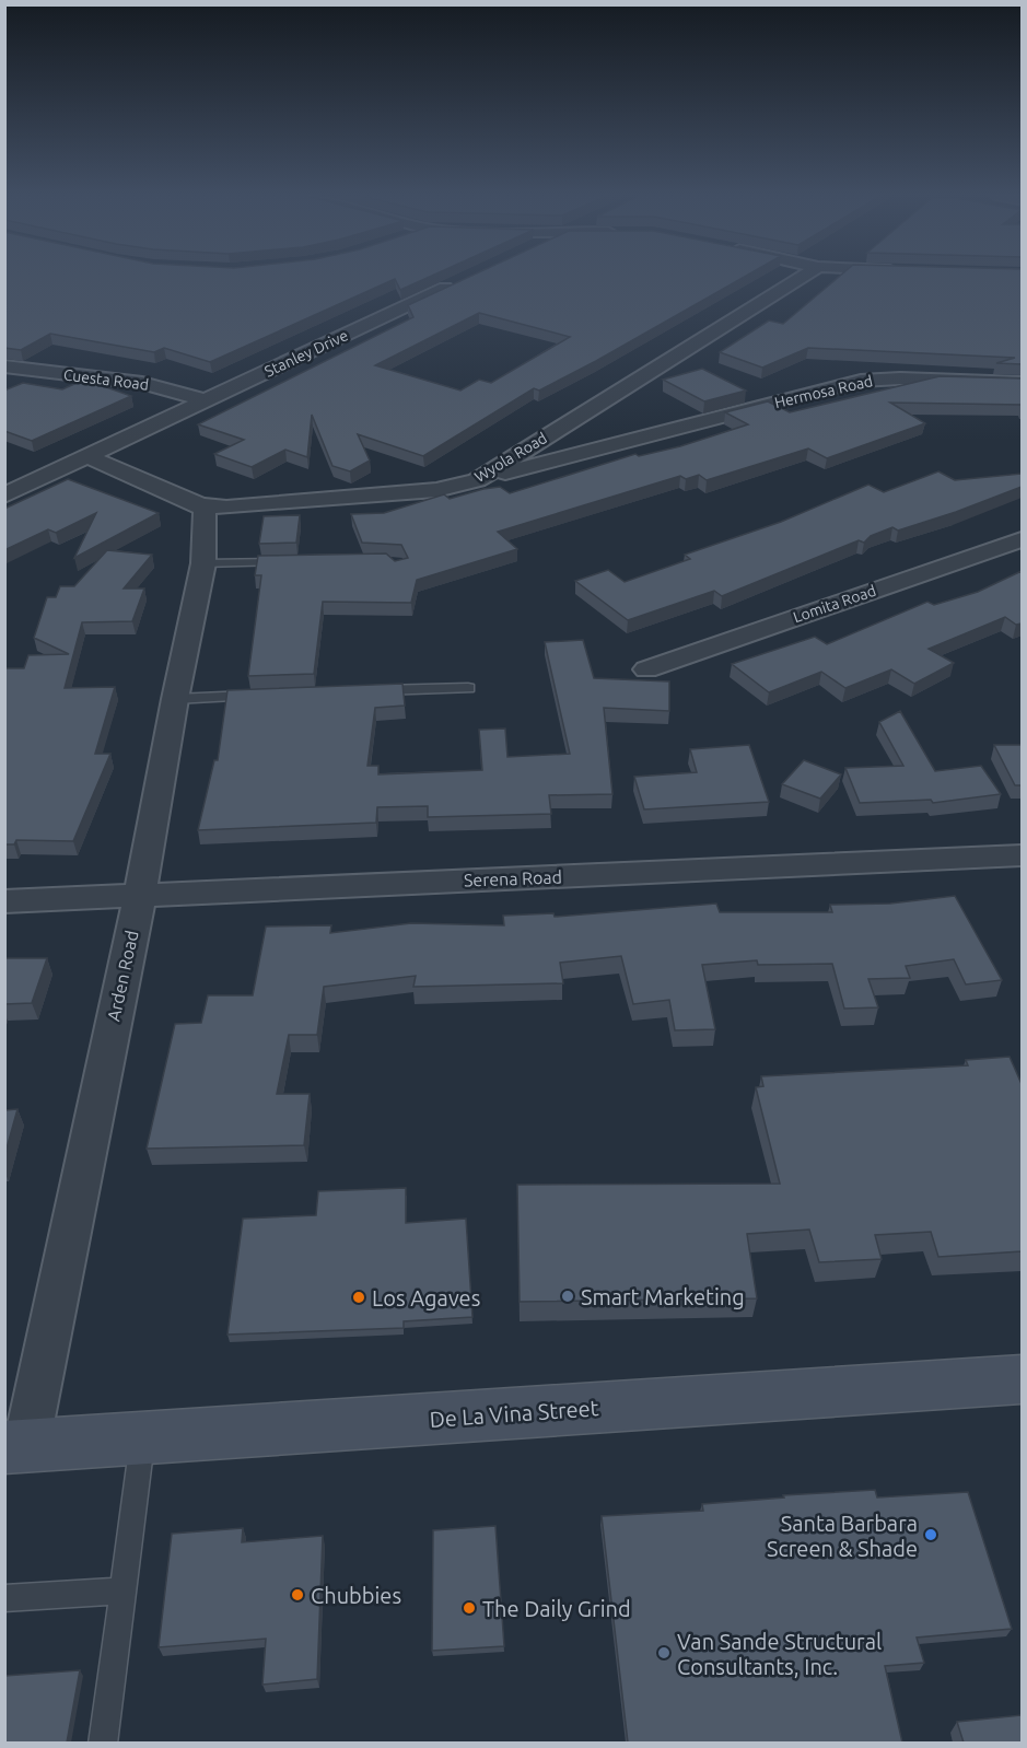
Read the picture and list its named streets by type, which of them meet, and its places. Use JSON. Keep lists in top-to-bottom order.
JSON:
{
  "streets": {
    "street": [
      "Stanley Drive",
      "Cuesta Road",
      "Hermosa Road",
      "Wyola Road",
      "Lomita Road",
      "Serena Road",
      "Arden Road",
      "De La Vina Street"
    ]
  },
  "crossings": [
    ["Stanley Drive", "Cuesta Road"],
    ["Stanley Drive", "Wyola Road"],
    ["Hermosa Road", "Wyola Road"],
    ["Wyola Road", "Arden Road"],
    ["Serena Road", "Arden Road"],
    ["Arden Road", "De La Vina Street"]
  ],
  "places": [
    "Smart Marketing",
    "Los Agaves",
    "Santa Barbara Screen & Shade",
    "Chubbies",
    "The Daily Grind",
    "Van Sande Structural Consultants, Inc."
  ]
}
